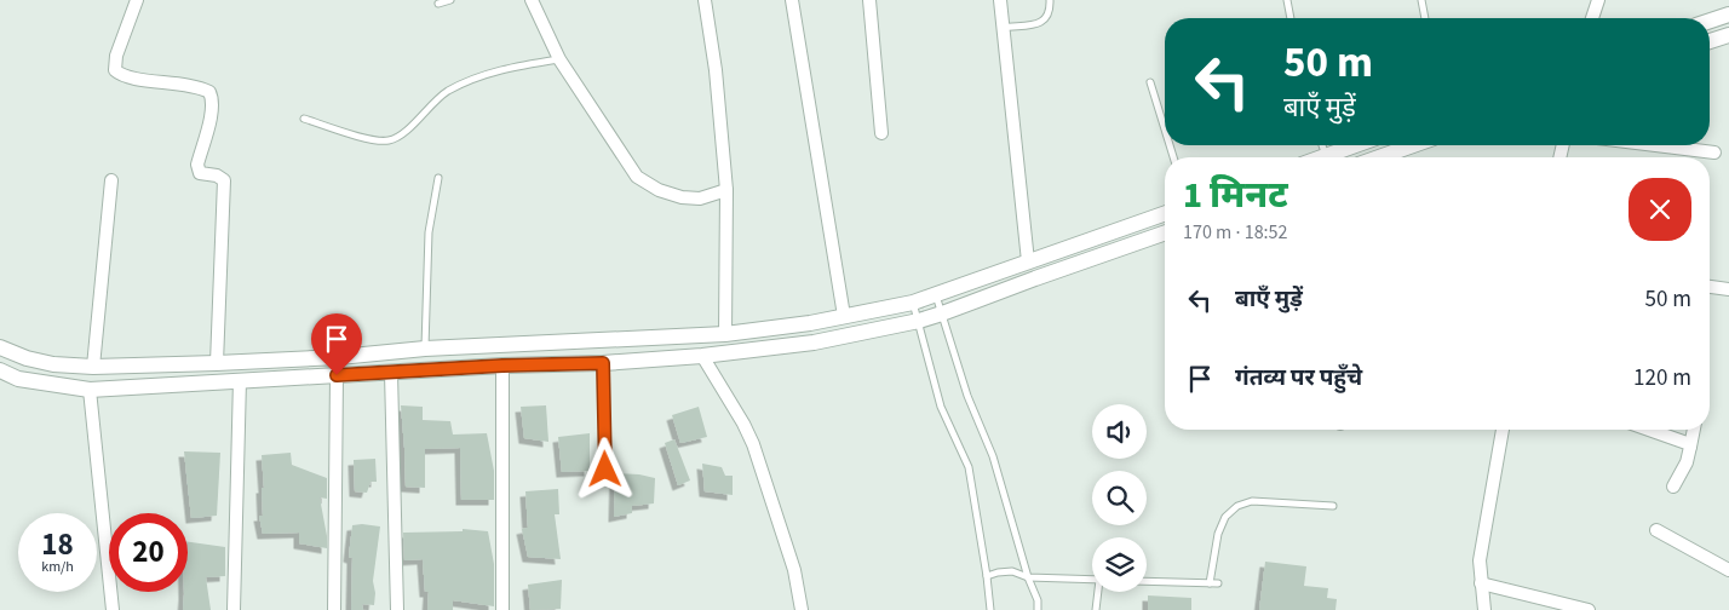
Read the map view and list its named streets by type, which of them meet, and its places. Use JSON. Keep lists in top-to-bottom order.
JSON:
{
  "page": {
    "turn": ["50 m", "बाएँ मुड़ें"],
    "heading": ["1 मिनट", "170 m · 18:52"],
    "list": [
      {
        "name": "बाएँ मुड़ें",
        "value": "50 m"
      },
      {
        "name": "गंतव्य पर पहुँचे",
        "value": "120 m"
      }
    ],
    "speed": "18 km/h",
    "limit": "20"
  }
}
